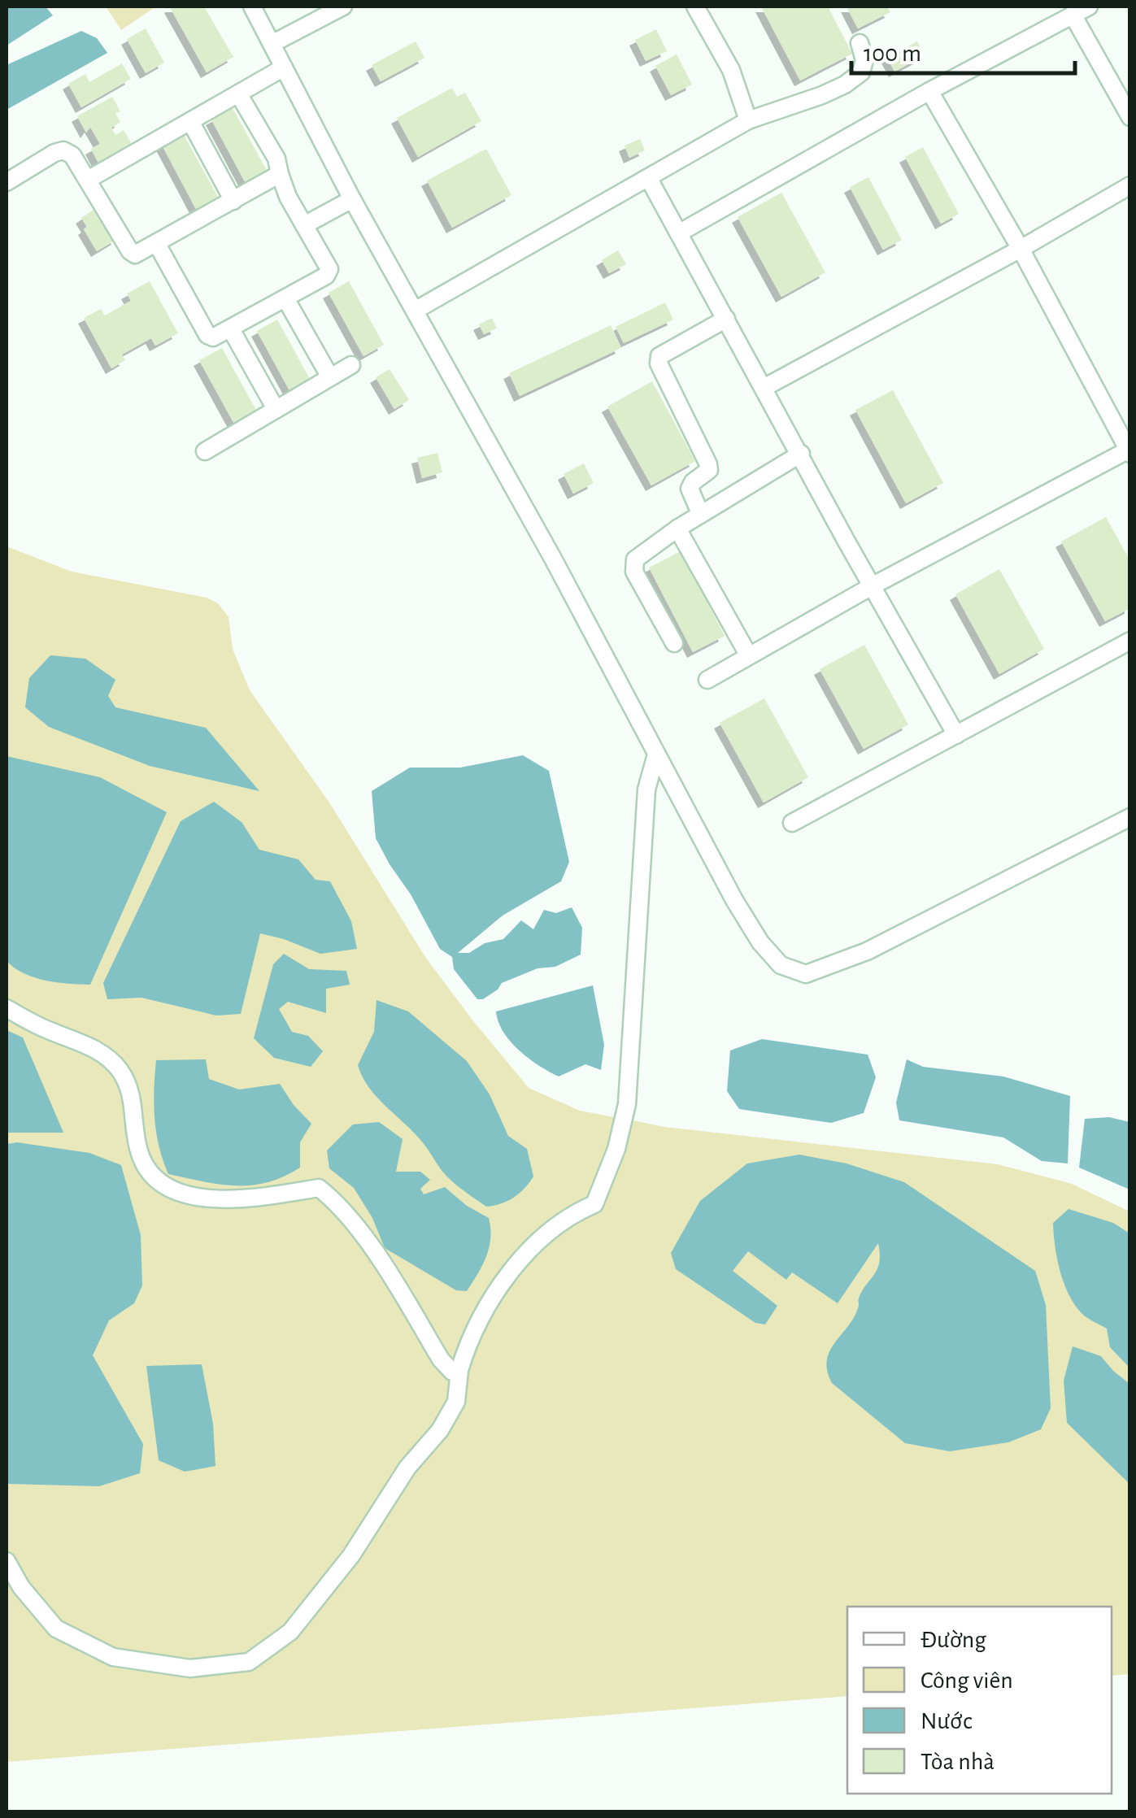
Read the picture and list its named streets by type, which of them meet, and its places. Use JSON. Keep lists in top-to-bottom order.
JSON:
{
  "legend": [
    "Đường",
    "Công viên",
    "Nước",
    "Tòa nhà"
  ],
  "scale_bar": "100 m"
}
